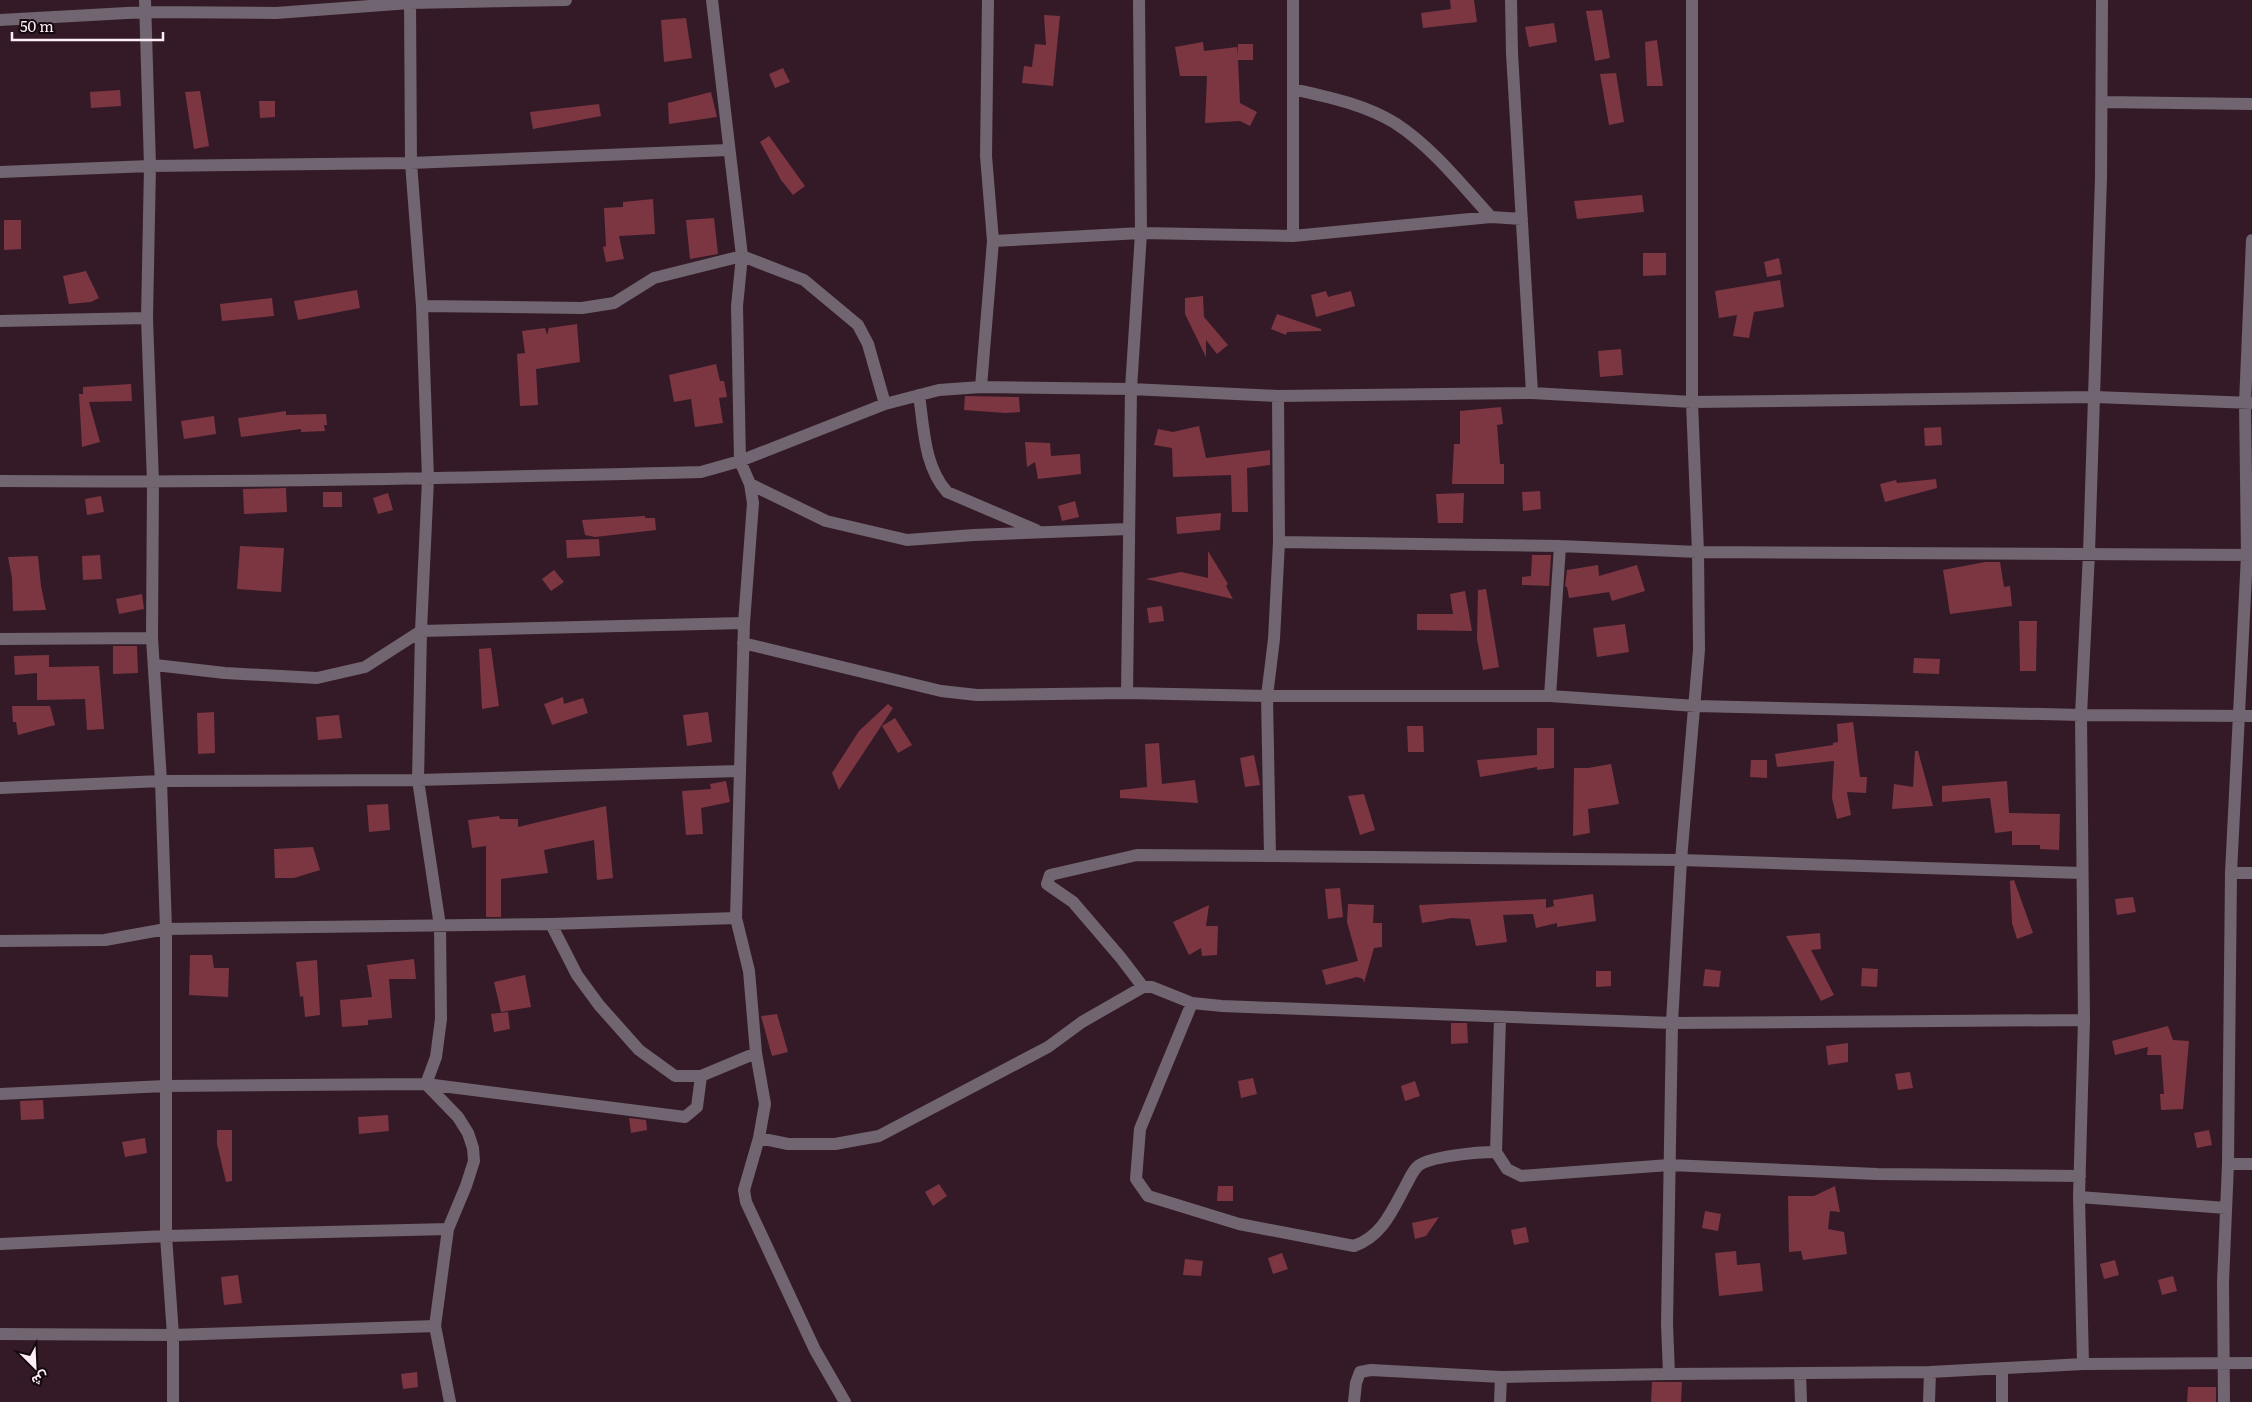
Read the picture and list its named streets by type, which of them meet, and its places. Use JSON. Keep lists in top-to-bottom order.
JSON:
{
  "scale_bar": "50 m",
  "north": "bottom right"
}
